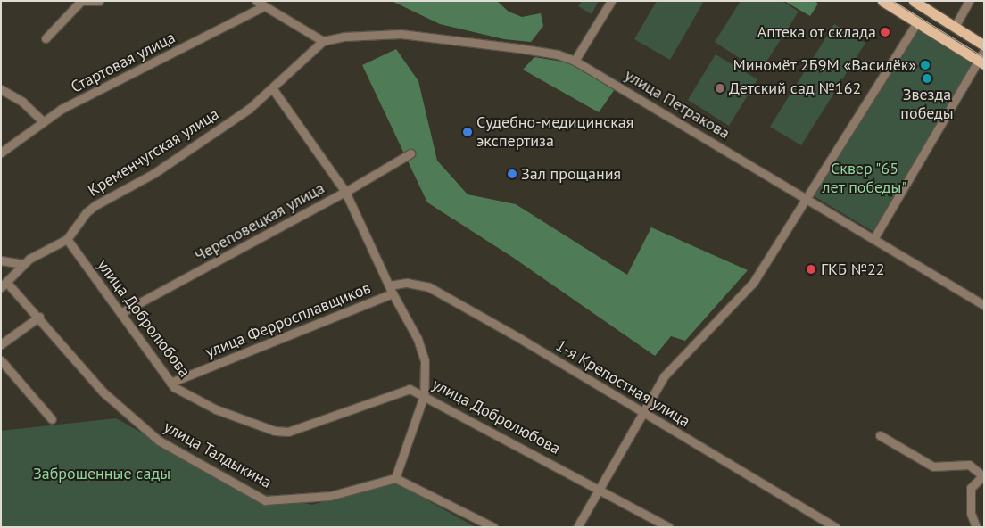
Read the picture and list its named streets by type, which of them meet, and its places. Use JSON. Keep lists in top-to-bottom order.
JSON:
{
  "streets": {
    "street": [
      "Стартовая улица",
      "улица Петракова",
      "Кременчугская улица",
      "Череповецкая улица",
      "улица Добролюбова",
      "улица Ферросплавщиков",
      "1-я Крепостная улица",
      "улица Талдыкина"
    ]
  },
  "crossings": [
    ["улица Петракова", "Кременчугская улица"],
    ["Кременчугская улица", "улица Добролюбова"],
    ["Кременчугская улица", "улица Талдыкина"],
    ["Череповецкая улица", "улица Добролюбова"],
    ["улица Добролюбова", "улица Ферросплавщиков"],
    ["улица Ферросплавщиков", "1-я Крепостная улица"]
  ],
  "parks": ["Сквер \"65 лет победы\"", "Заброшенные сады"],
  "places": [
    "Аптека от склада",
    "Миномёт 2Б9М «Василёк»",
    "Звезда победы",
    "Детский сад №162",
    "Судебно-медицинская экспертиза",
    "Зал прощания",
    "ГКБ №22"
  ]
}
